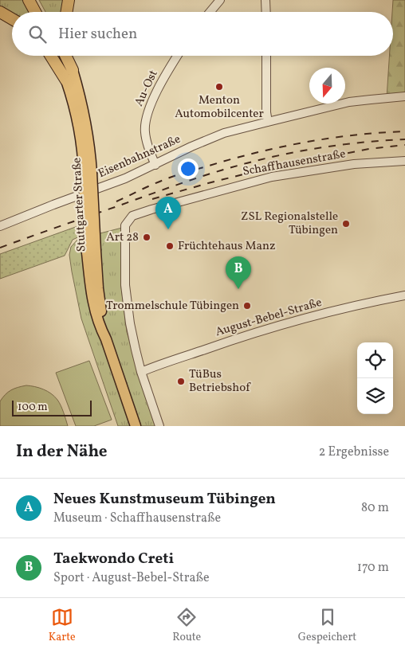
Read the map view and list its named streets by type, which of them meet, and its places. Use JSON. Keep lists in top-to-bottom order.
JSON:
{
  "streets": {
    "main road": ["Stuttgarter Straße"],
    "street": [
      "Au-Ost",
      "Eisenbahnstraße",
      "Schaffhausenstraße",
      "August-Bebel-Straße"
    ]
  },
  "crossings": [
    ["Au-Ost", "Eisenbahnstraße"],
    ["Schaffhausenstraße", "August-Bebel-Straße"]
  ],
  "places": [
    "Menton Automobilcenter",
    "ZSL Regionalstelle Tübingen",
    "Art 28",
    "Früchtehaus Manz",
    "Trommelschule Tübingen",
    "TüBus Betriebshof"
  ],
  "scale_bar": "100 m",
  "north": "bottom",
  "page": {
    "search": "Hier suchen",
    "pins": ["A", "B"],
    "scale": "100 m",
    "heading": ["In der Nähe", "2 Ergebnisse"],
    "list": [
      {
        "mark": "A",
        "name": "Neues Kunstmuseum Tübingen",
        "note": "Museum · Schaffhausenstraße",
        "value": "80 m"
      },
      {
        "mark": "B",
        "name": "Taekwondo Creti",
        "note": "Sport · August-Bebel-Straße",
        "value": "170 m"
      }
    ],
    "nav": ["Karte", "Route", "Gespeichert"]
  }
}
